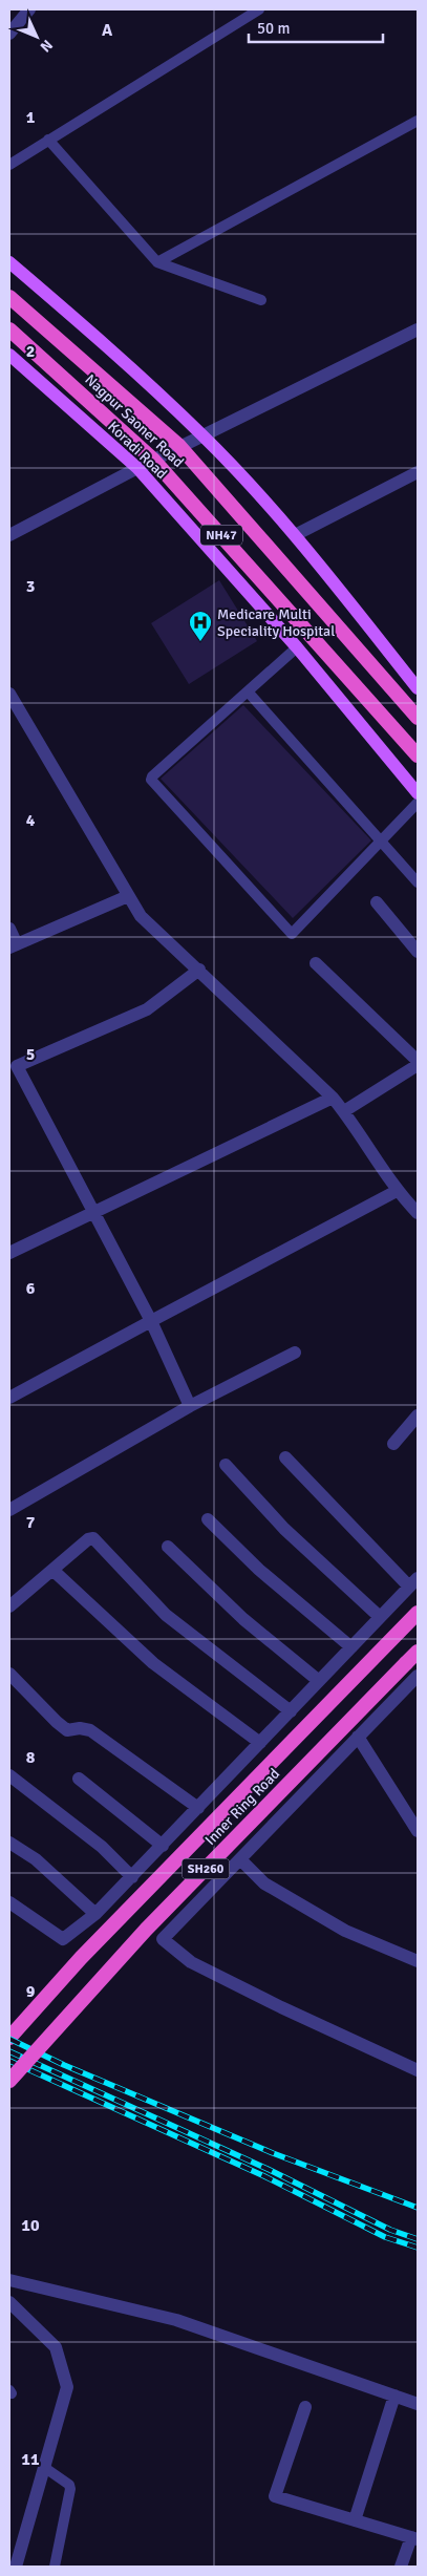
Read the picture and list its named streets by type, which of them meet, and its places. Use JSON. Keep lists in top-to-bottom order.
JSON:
{
  "streets": {
    "highway": [
      "Nagpur Saoner Road",
      "NH47",
      "Inner Ring Road",
      "SH260"
    ],
    "main road": ["Koradi Road"]
  },
  "places": {
    "hospital": ["Medicare Multi Speciality Hospital"]
  },
  "scale_bar": "50 m",
  "north": "bottom right",
  "grid": {
    "columns": ["A"],
    "rows": [
      "1",
      "2",
      "3",
      "4",
      "5",
      "6",
      "7",
      "8",
      "9",
      "10",
      "11"
    ]
  }
}
